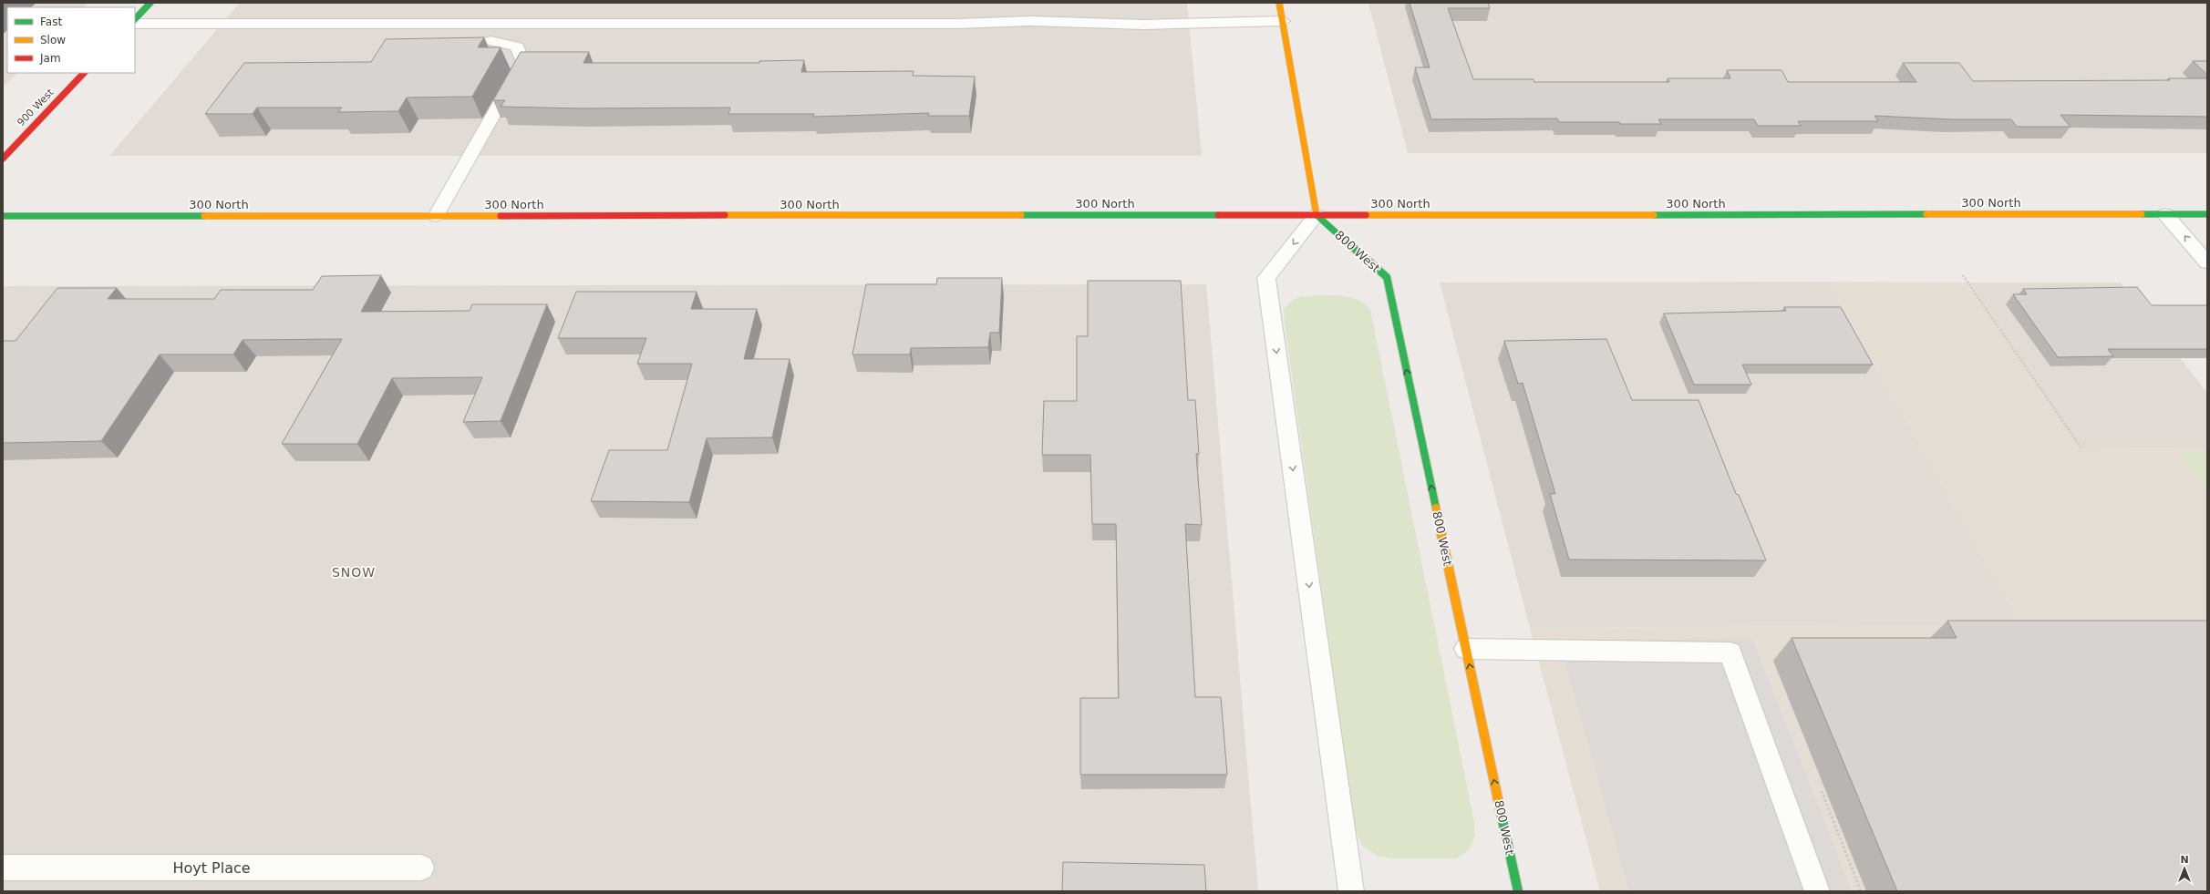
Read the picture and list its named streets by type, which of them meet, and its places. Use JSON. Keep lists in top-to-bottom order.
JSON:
{
  "streets": {
    "street": [
      "900 West",
      "300 North",
      "800 West",
      "Hoyt Place"
    ]
  },
  "crossings": [
    ["300 North", "800 West"]
  ],
  "one_way": ["800 West"],
  "districts": ["SNOW"],
  "legend": ["Fast", "Slow", "Jam"],
  "north": "top"
}
